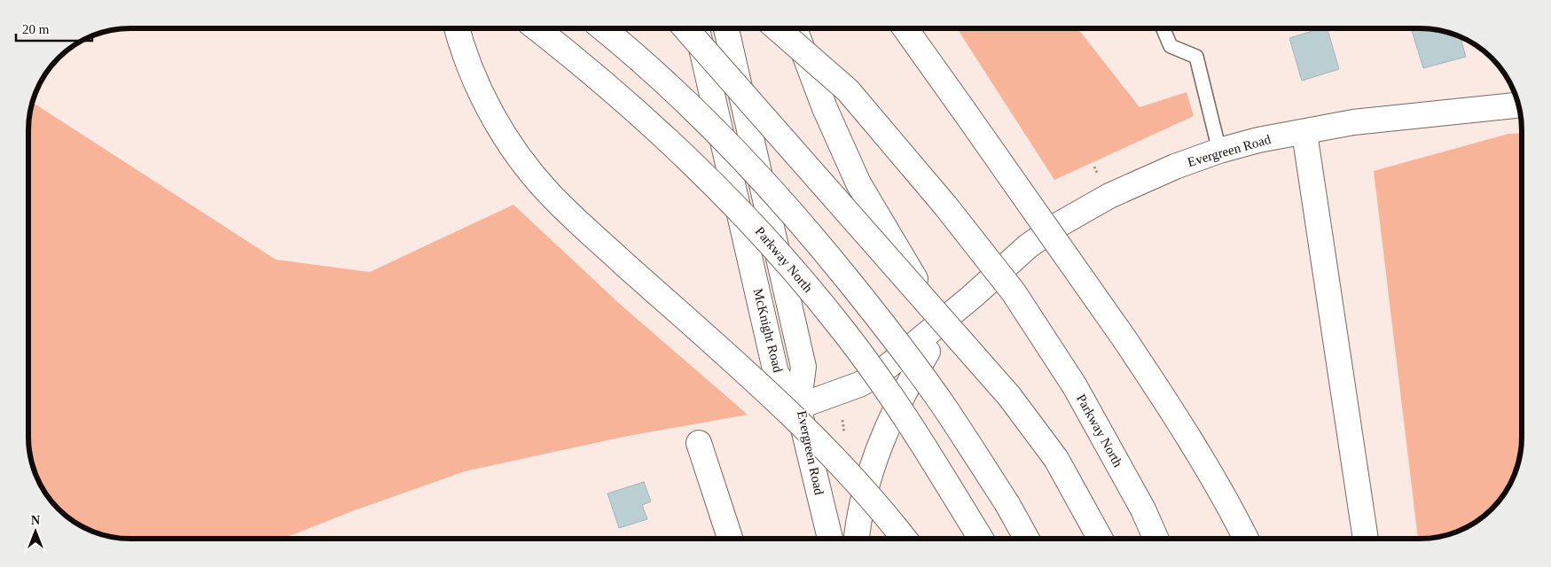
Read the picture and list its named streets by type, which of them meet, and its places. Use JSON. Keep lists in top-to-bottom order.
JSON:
{
  "streets": {
    "main road": ["Evergreen Road", "Parkway North", "McKnight Road"]
  },
  "crossings": [
    ["Evergreen Road", "McKnight Road"]
  ],
  "scale_bar": "20 m",
  "north": "top"
}
